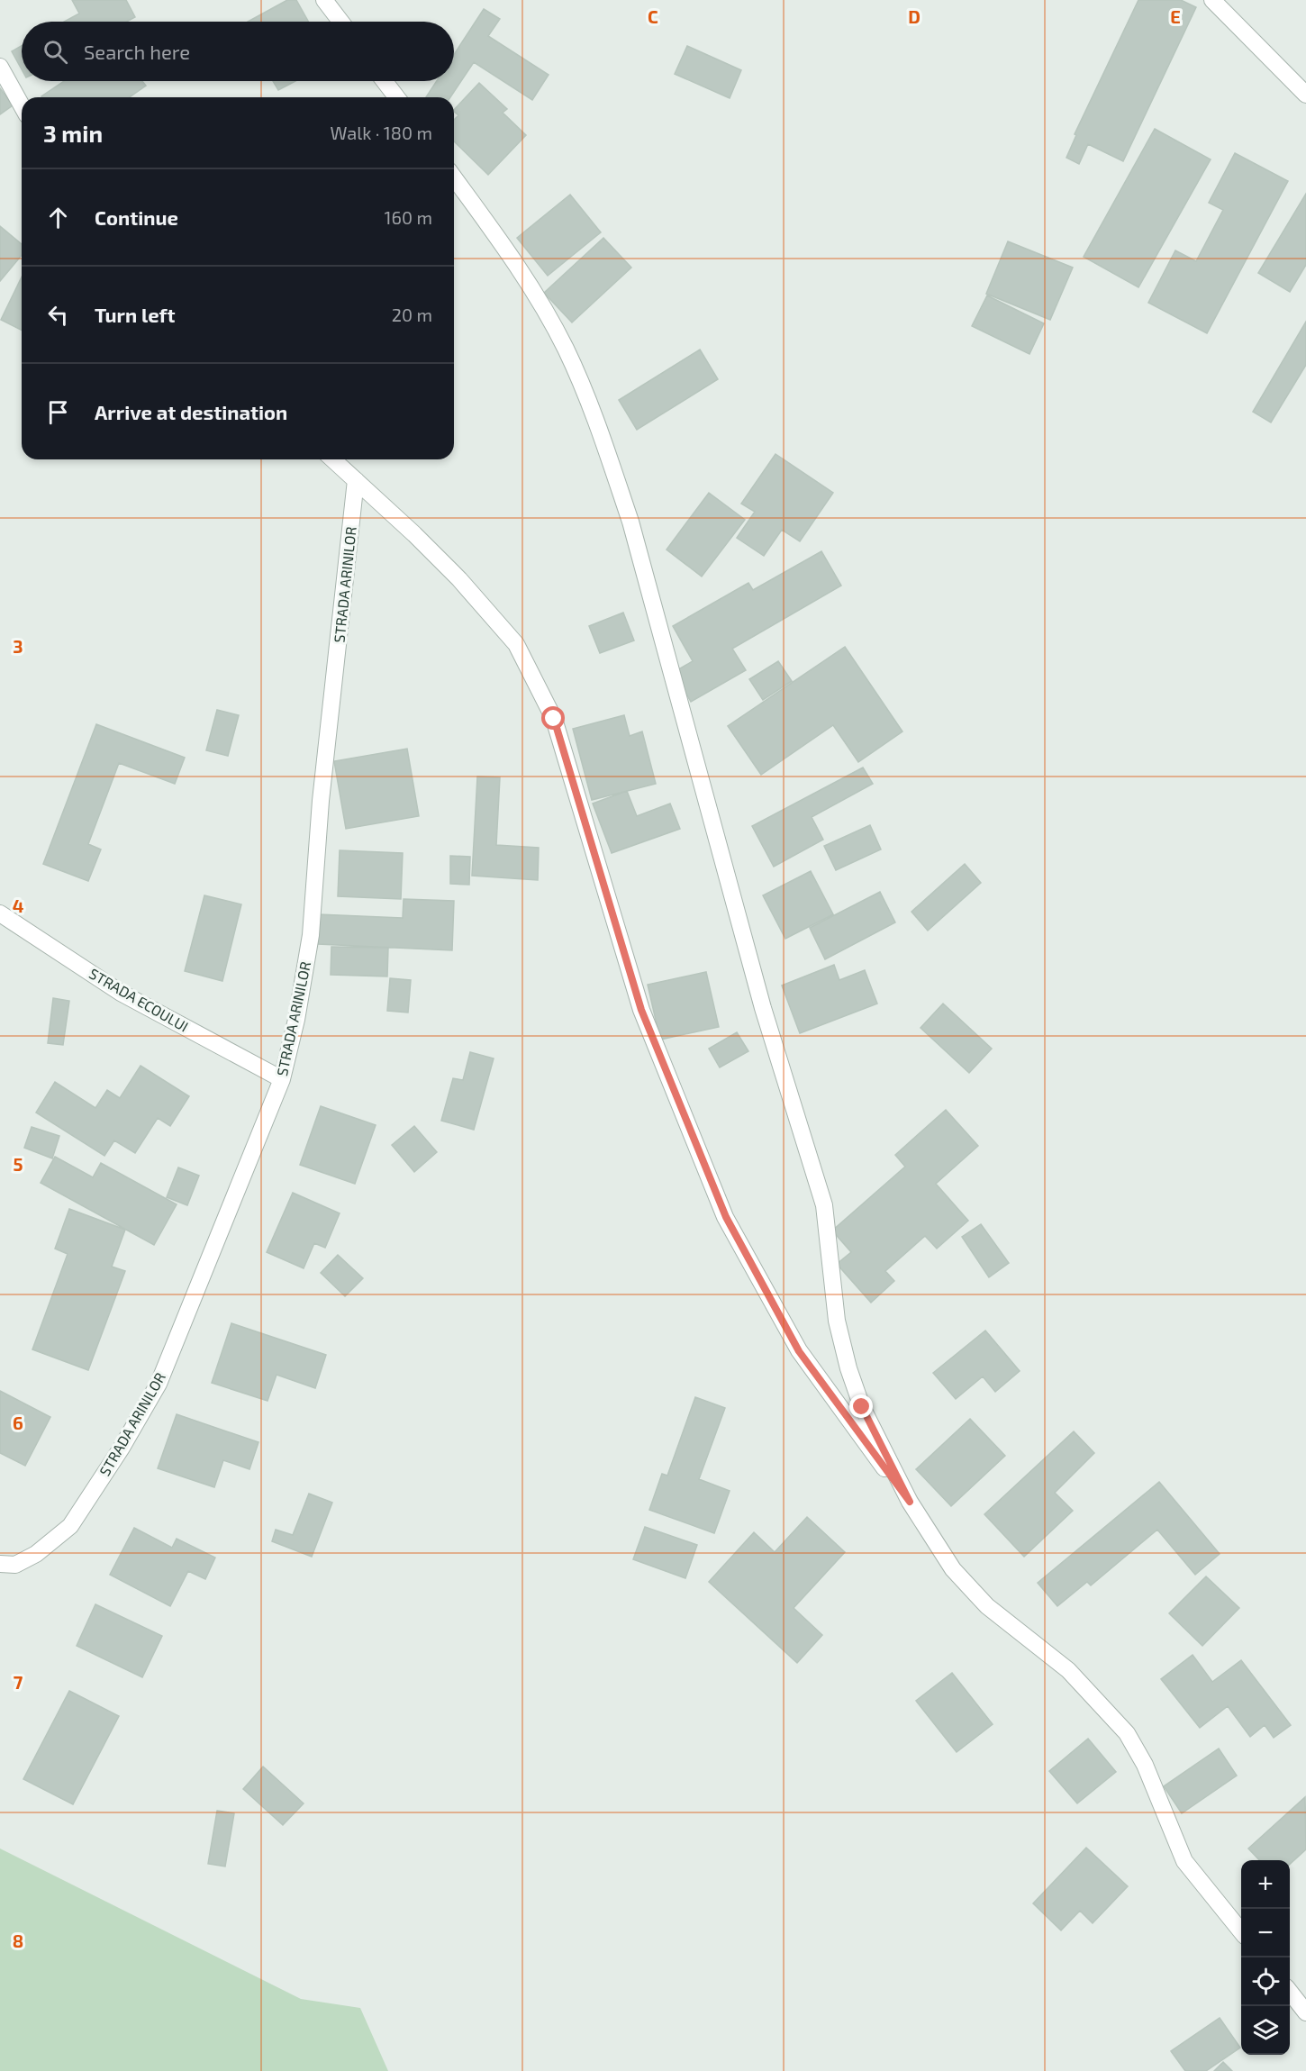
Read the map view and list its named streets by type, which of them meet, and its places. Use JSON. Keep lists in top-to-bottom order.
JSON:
{
  "streets": {
    "street": ["STRADA ARINILOR", "STRADA ECOULUI"]
  },
  "crossings": [
    ["STRADA ARINILOR", "STRADA ECOULUI"]
  ],
  "page": {
    "search": "Search here",
    "heading": ["3 min", "Walk · 180 m"],
    "list": [
      ["Continue", "160 m"],
      ["Turn left", "20 m"],
      "Arrive at destination"
    ],
    "map_buttons": ["+", "−"]
  },
  "grid": {
    "columns": ["C", "D", "E"],
    "rows": [
      "3",
      "4",
      "5",
      "6",
      "7",
      "8"
    ]
  }
}
